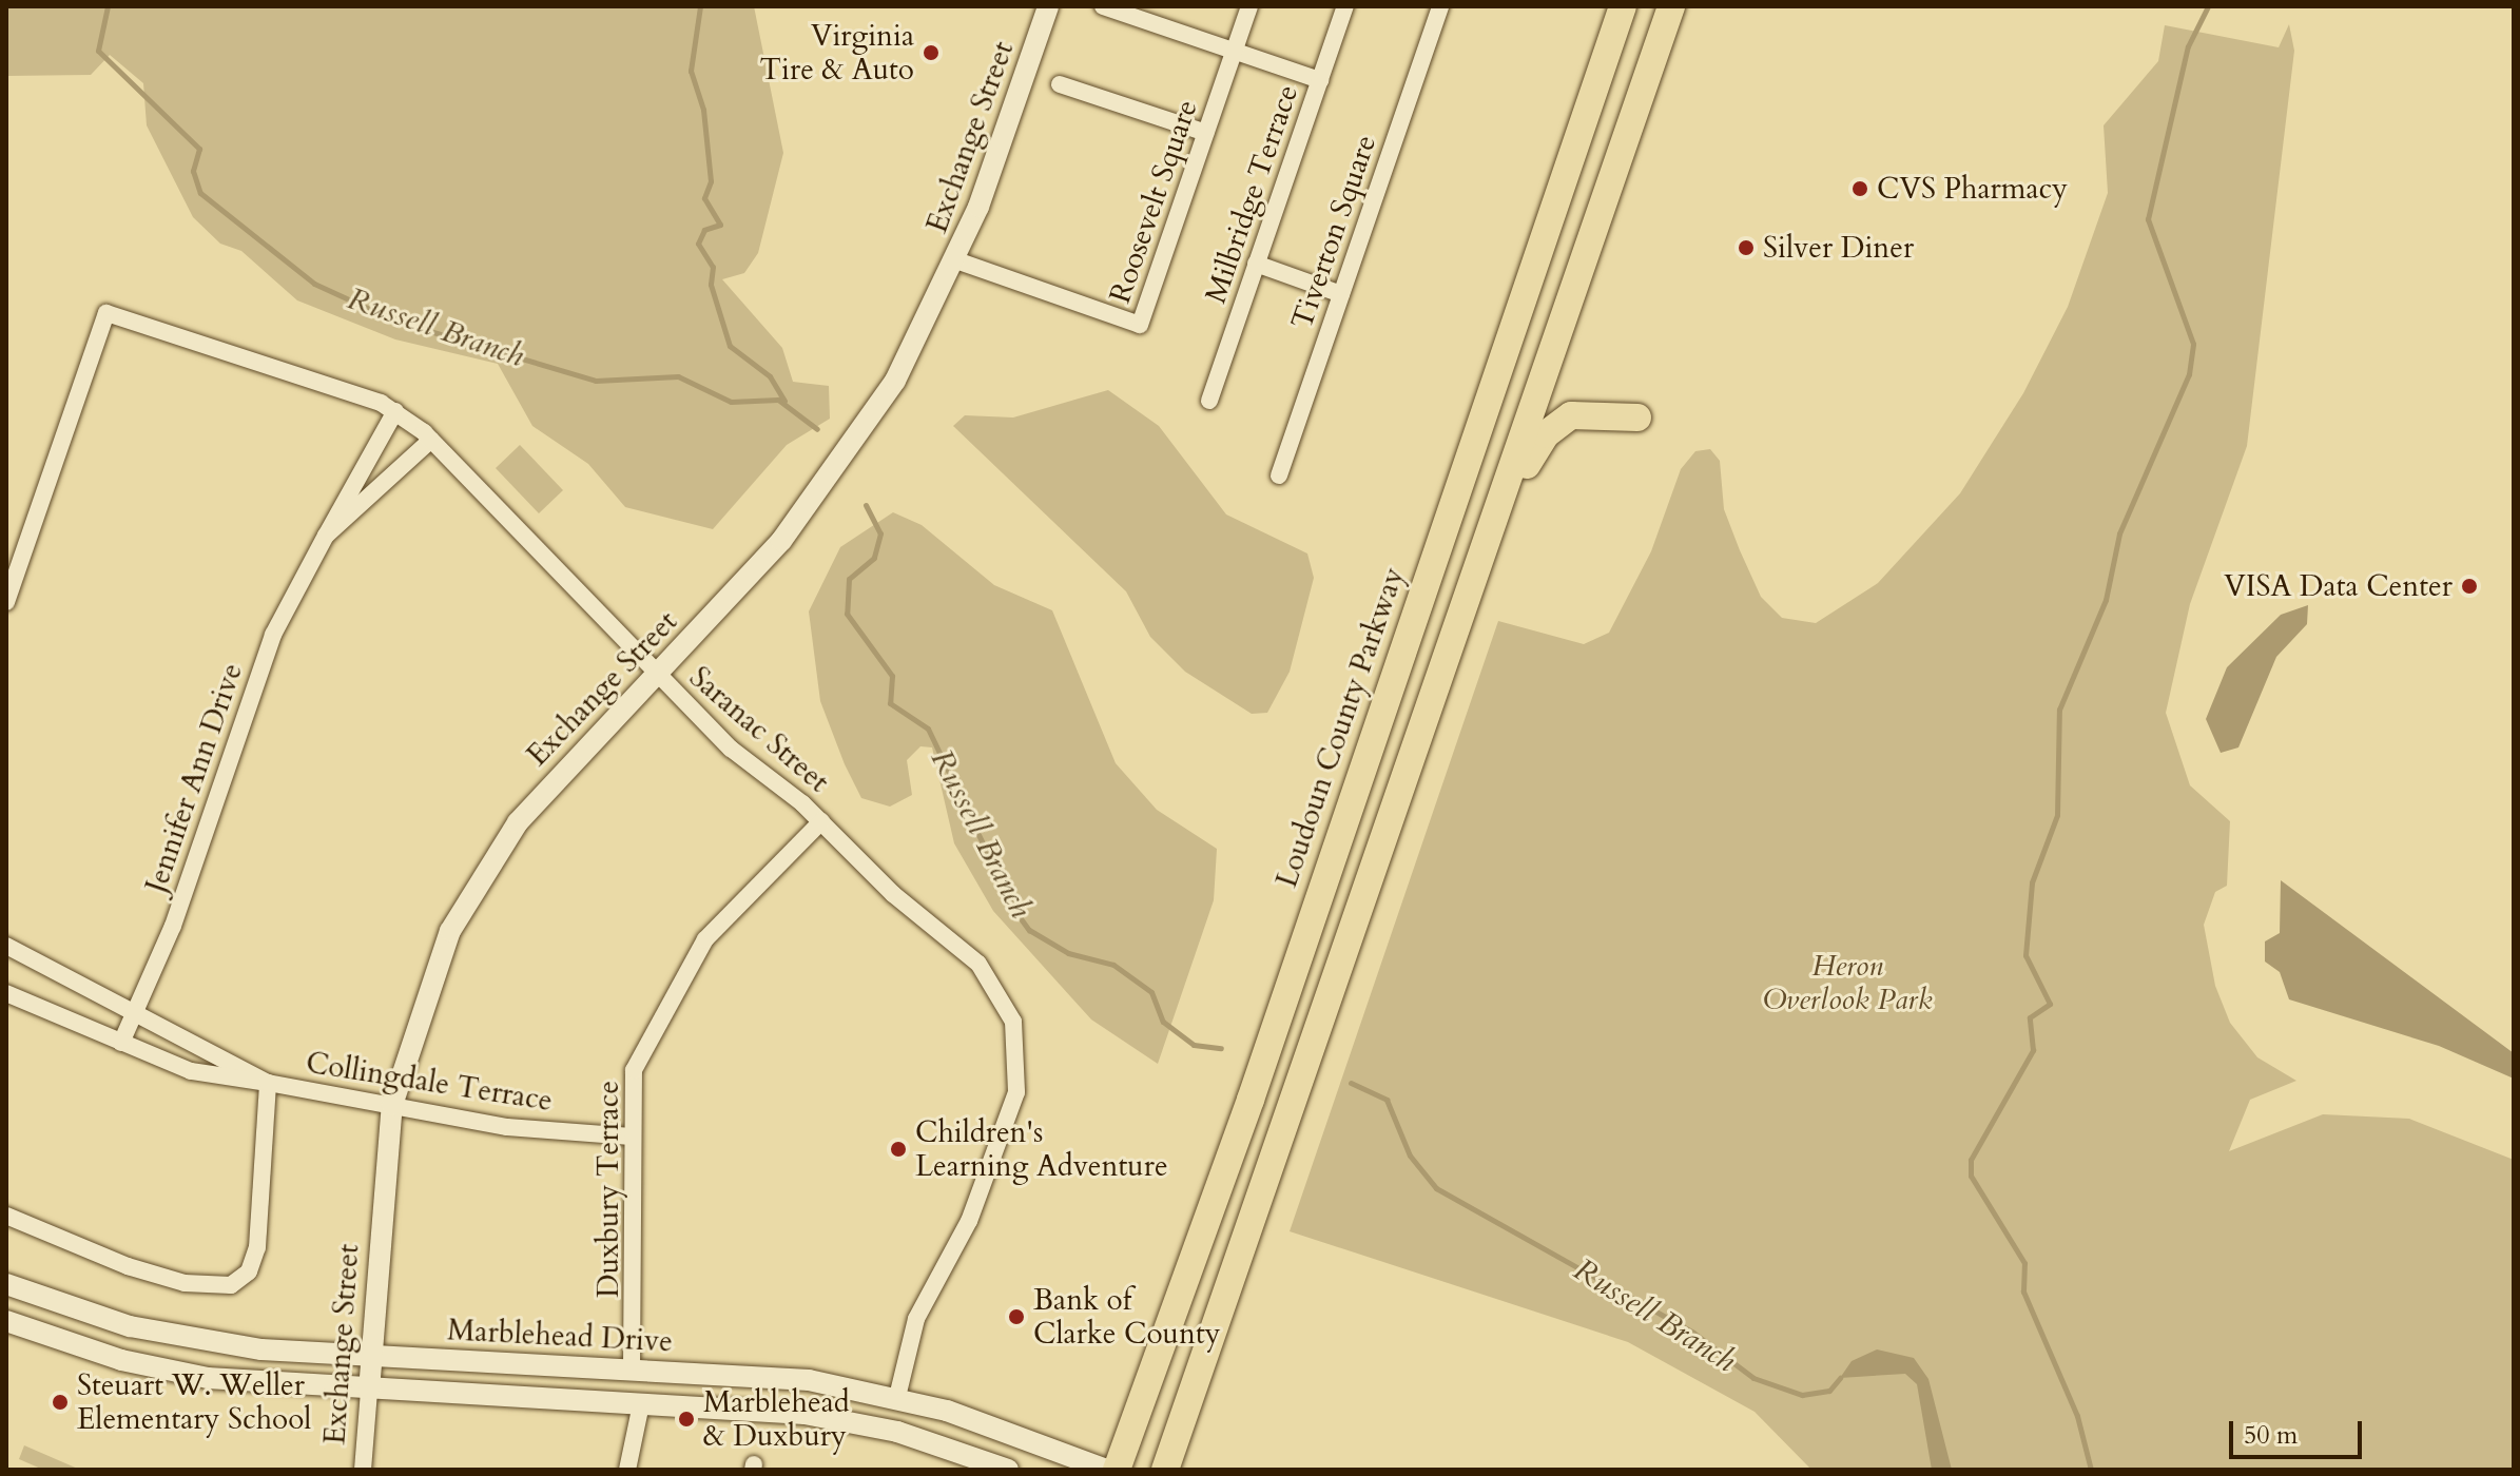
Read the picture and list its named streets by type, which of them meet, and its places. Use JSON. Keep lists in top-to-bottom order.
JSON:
{
  "streets": {
    "main road": ["Loudoun County Parkway"],
    "street": [
      "Exchange Street",
      "Milbridge Terrace",
      "Roosevelt Square",
      "Tiverton Square",
      "Saranac Street",
      "Jennifer Ann Drive",
      "Collingdale Terrace",
      "Duxbury Terrace",
      "Marblehead Drive"
    ]
  },
  "crossings": [
    ["Exchange Street", "Roosevelt Square"],
    ["Exchange Street", "Saranac Street"],
    ["Exchange Street", "Collingdale Terrace"],
    ["Exchange Street", "Marblehead Drive"],
    ["Saranac Street", "Jennifer Ann Drive"],
    ["Saranac Street", "Duxbury Terrace"],
    ["Saranac Street", "Marblehead Drive"],
    ["Jennifer Ann Drive", "Collingdale Terrace"],
    ["Collingdale Terrace", "Duxbury Terrace"],
    ["Duxbury Terrace", "Marblehead Drive"]
  ],
  "water": ["Russell Branch"],
  "parks": ["Heron Overlook Park"],
  "places": [
    "Virginia Tire & Auto",
    "CVS Pharmacy",
    "Silver Diner",
    "VISA Data Center",
    "Children's Learning Adventure",
    "Bank of Clarke County",
    "Steuart W. Weller Elementary School",
    "Marblehead & Duxbury"
  ],
  "scale_bar": "50 m"
}
